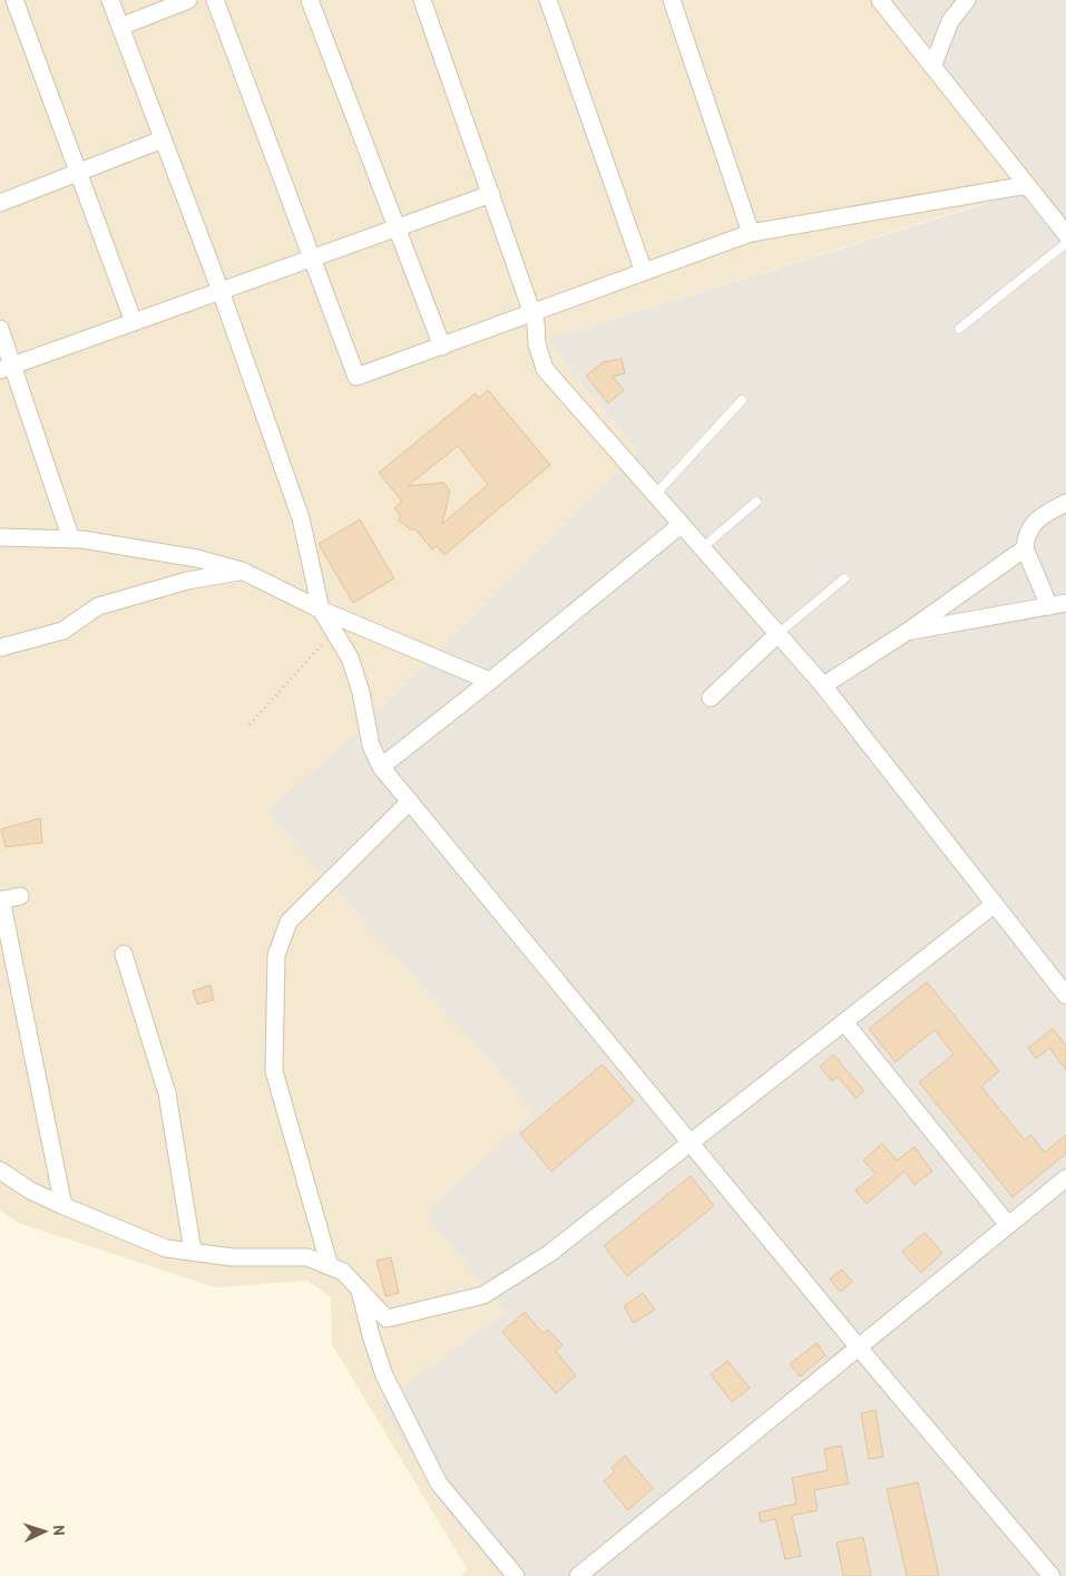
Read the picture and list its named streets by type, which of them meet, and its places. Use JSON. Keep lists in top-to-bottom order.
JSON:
{
  "north": "right"
}
